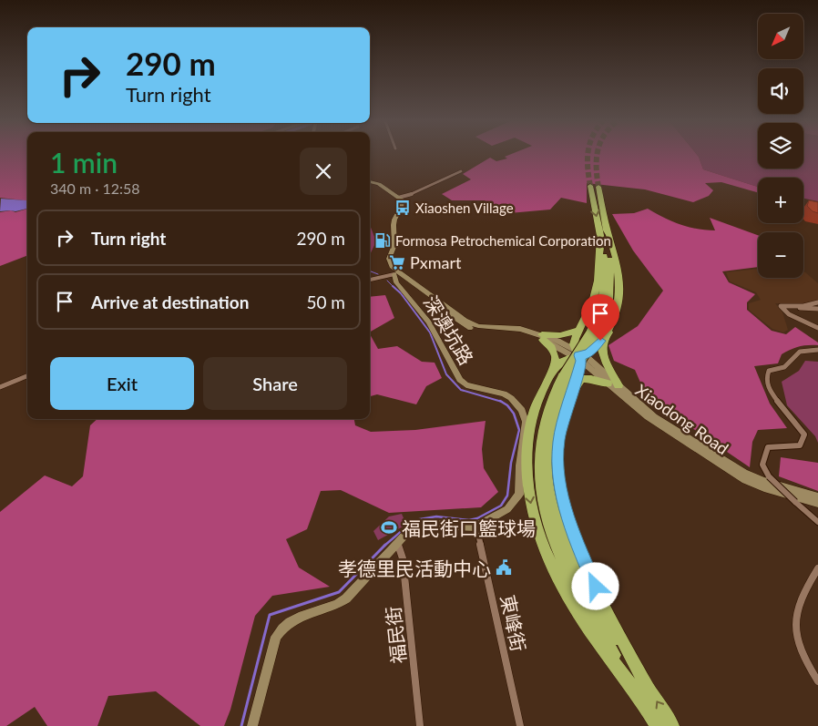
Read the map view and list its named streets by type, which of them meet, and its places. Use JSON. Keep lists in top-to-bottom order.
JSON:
{
  "streets": {
    "main road": ["深澳坑路", "Xiaodong Road"],
    "street": ["東峰街", "福民街"]
  },
  "crossings": [
    ["深澳坑路", "Xiaodong Road"],
    ["深澳坑路", "東峰街"],
    ["深澳坑路", "福民街"]
  ],
  "places": {
    "bus stop": ["Xiaoshen Village"],
    "fuel station": ["Formosa Petrochemical Corporation"],
    "supermarket": ["Pxmart"],
    "sports": ["福民街口籃球場"],
    "public building": ["孝德里民活動中心"]
  },
  "north": "bottom left",
  "page": {
    "map_buttons": ["+", "−"],
    "turn": ["290 m", "Turn right"],
    "heading": ["1 min", "340 m · 12:58"],
    "list": [
      {
        "name": "Turn right",
        "value": "290 m"
      },
      {
        "name": "Arrive at destination",
        "value": "50 m"
      }
    ],
    "buttons": ["Exit", "Share"]
  }
}
